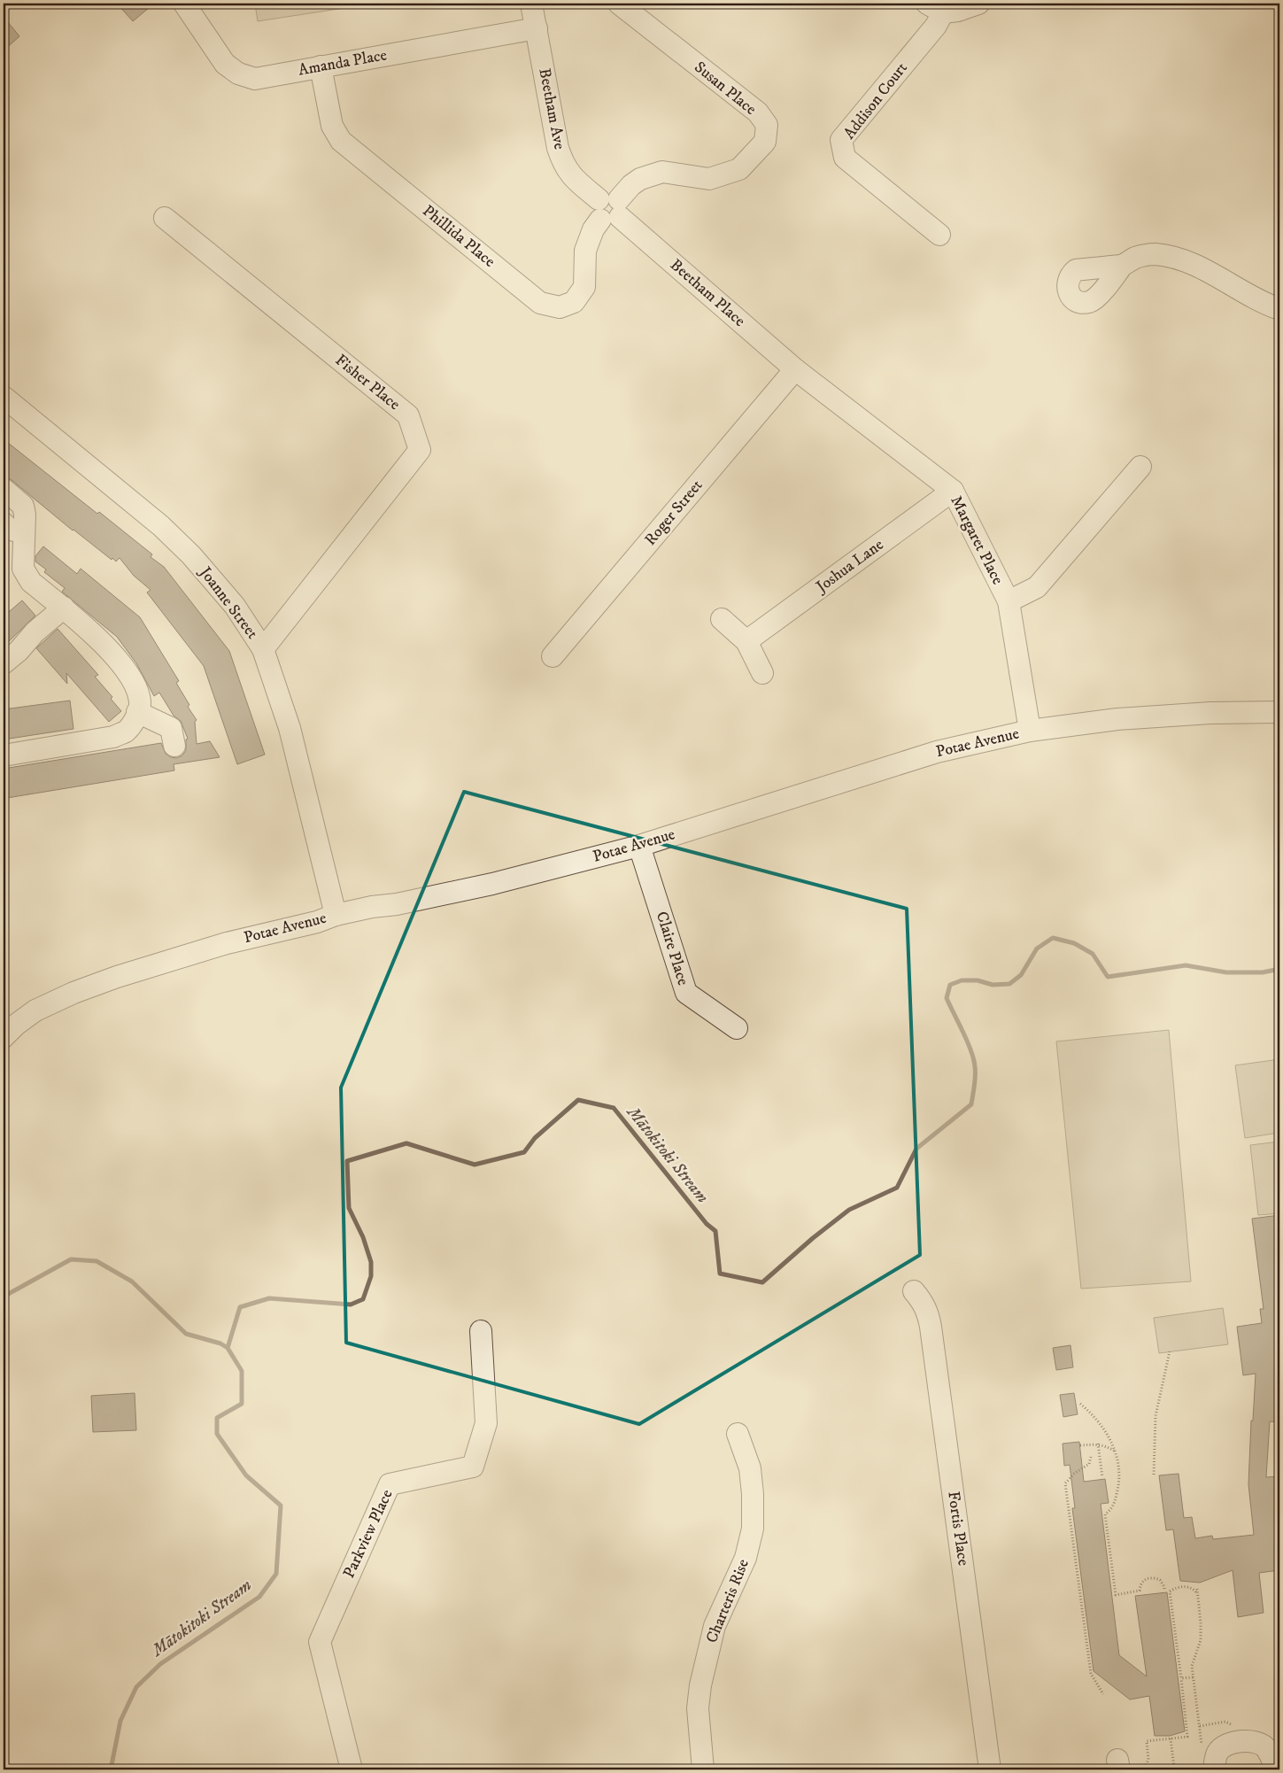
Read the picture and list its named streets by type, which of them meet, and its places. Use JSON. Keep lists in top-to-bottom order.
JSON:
{
  "streets": {
    "street": [
      "Amanda Place",
      "Susan Place",
      "Addison Court",
      "Beetham Ave",
      "Phillida Place",
      "Beetham Place",
      "Fisher Place",
      "Roger Street",
      "Margaret Place",
      "Joshua Lane",
      "Joanne Street",
      "Potae Avenue",
      "Claire Place",
      "Fortis Place",
      "Parkview Place",
      "Charteris Rise"
    ]
  },
  "crossings": [
    ["Amanda Place", "Beetham Ave"],
    ["Amanda Place", "Phillida Place"],
    ["Susan Place", "Beetham Ave"],
    ["Susan Place", "Phillida Place"],
    ["Susan Place", "Beetham Place"],
    ["Beetham Ave", "Phillida Place"],
    ["Beetham Ave", "Beetham Place"],
    ["Phillida Place", "Beetham Place"],
    ["Beetham Place", "Roger Street"],
    ["Beetham Place", "Margaret Place"],
    ["Fisher Place", "Joanne Street"],
    ["Roger Street", "Margaret Place"],
    ["Margaret Place", "Joshua Lane"],
    ["Margaret Place", "Potae Avenue"],
    ["Joanne Street", "Potae Avenue"],
    ["Potae Avenue", "Claire Place"]
  ],
  "water": ["Mātokitoki Stream"]
}
